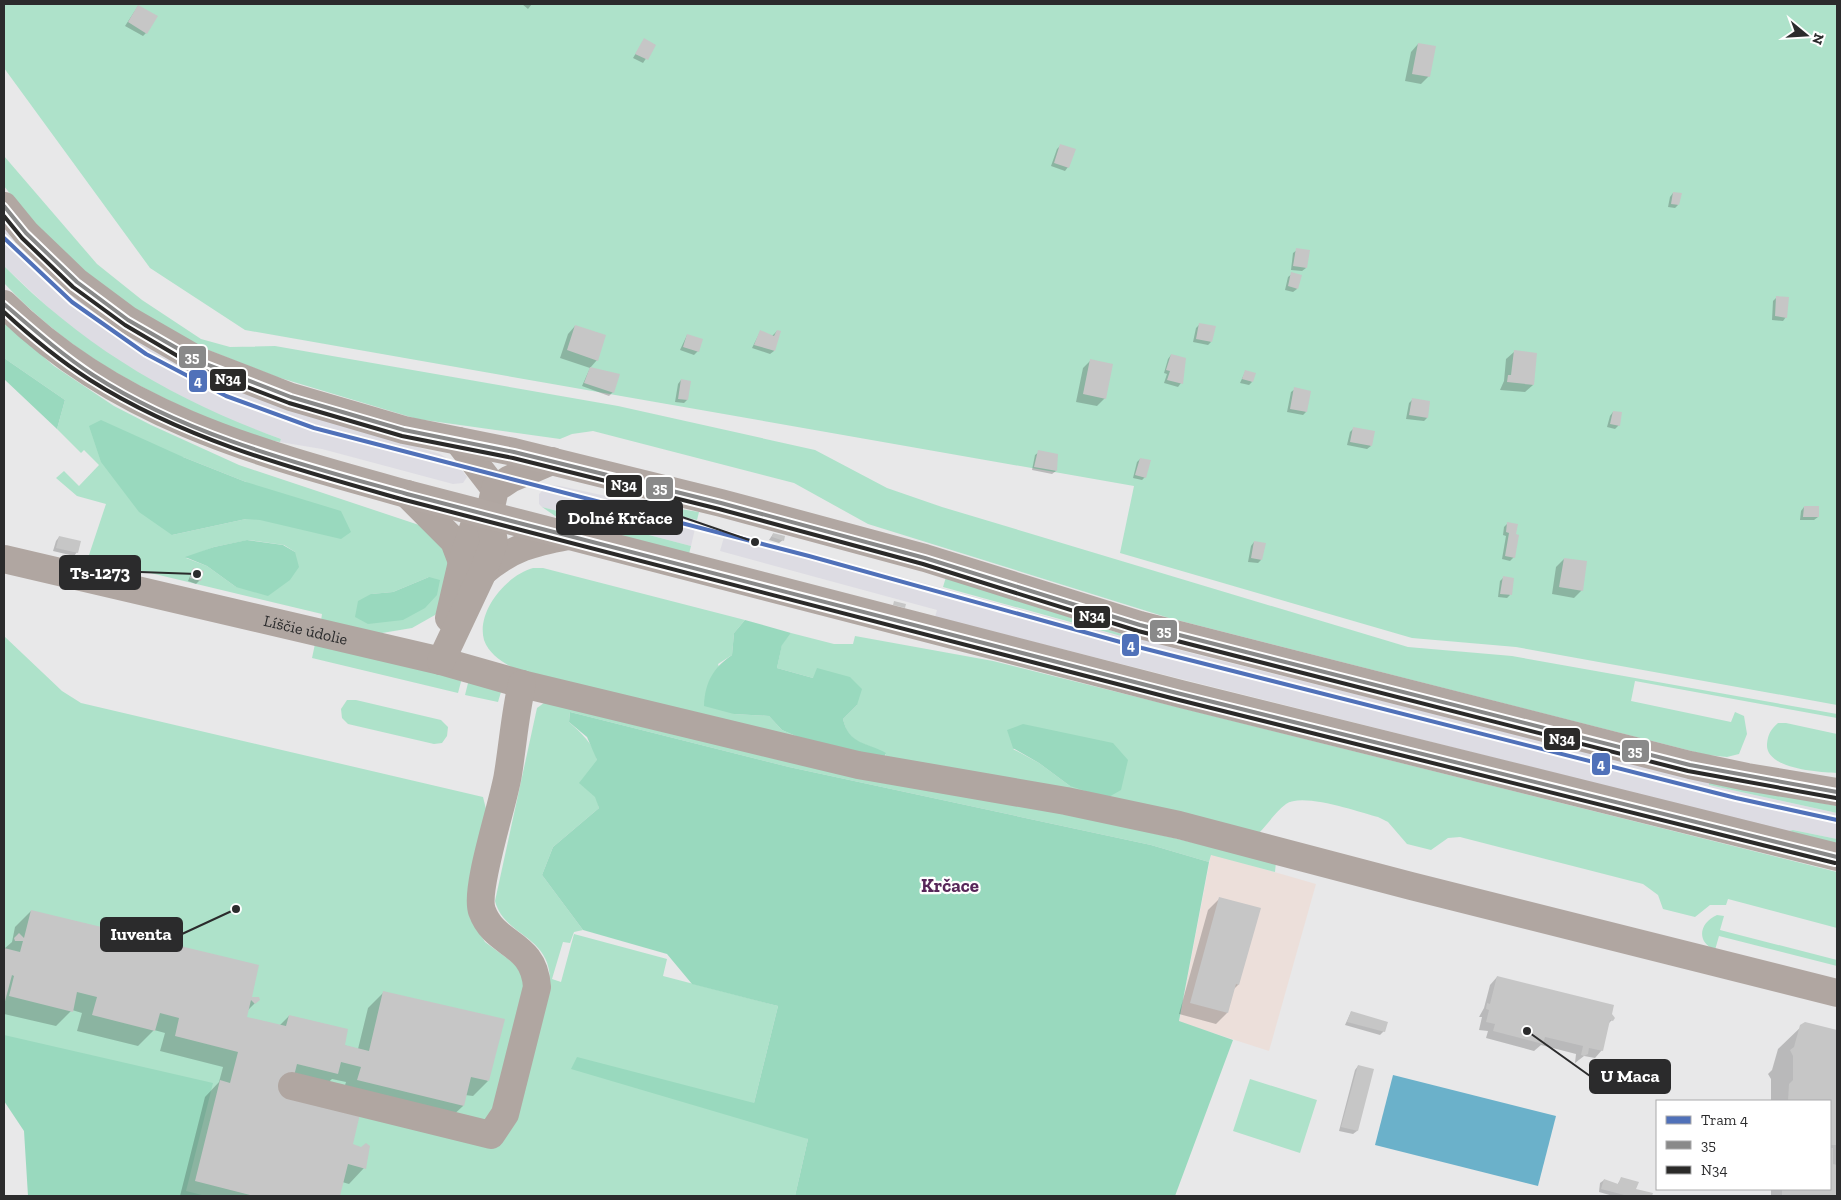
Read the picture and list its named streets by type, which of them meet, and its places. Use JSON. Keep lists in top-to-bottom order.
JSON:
{
  "streets": {
    "street": ["Líščie údolie"]
  },
  "districts": ["Krčace"],
  "places": [
    "Dolné Krčace",
    "Ts-1273",
    "Iuventa",
    "U Maca"
  ],
  "lines": ["transit line 35", "transit line N34", "tram line 4"],
  "legend": ["Tram 4", "35", "N34"],
  "north": "right"
}
